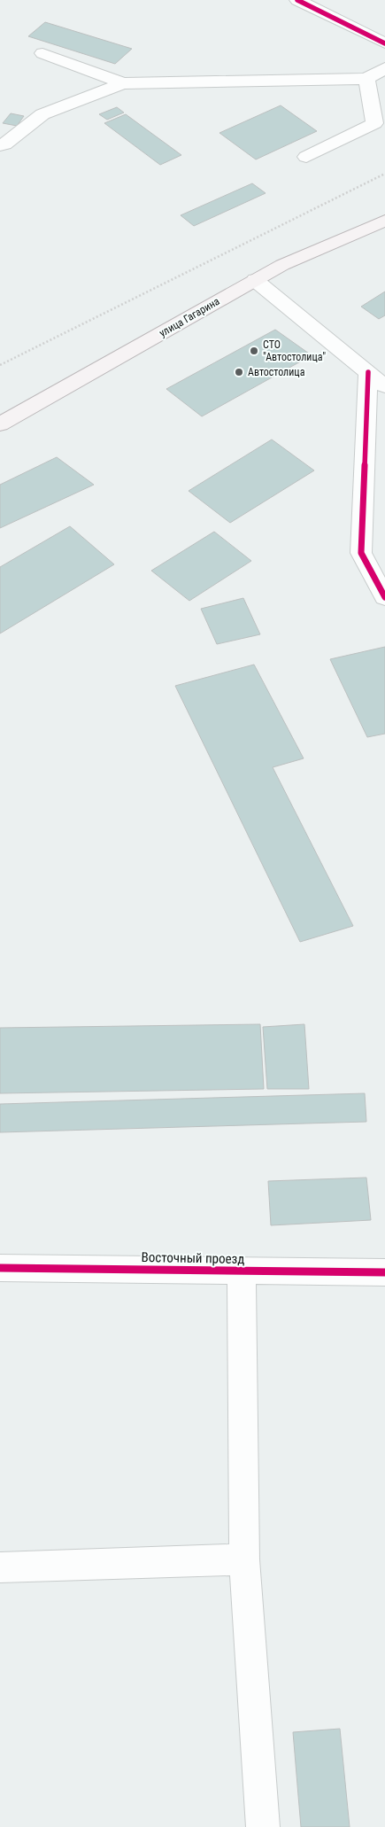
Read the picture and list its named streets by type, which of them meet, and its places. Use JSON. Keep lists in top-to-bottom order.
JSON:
{
  "streets": {
    "main road": ["улица Гагарина"],
    "street": ["Восточный проезд"]
  },
  "places": ["СТО \"Автостолица\"", "Автостолица"]
}
